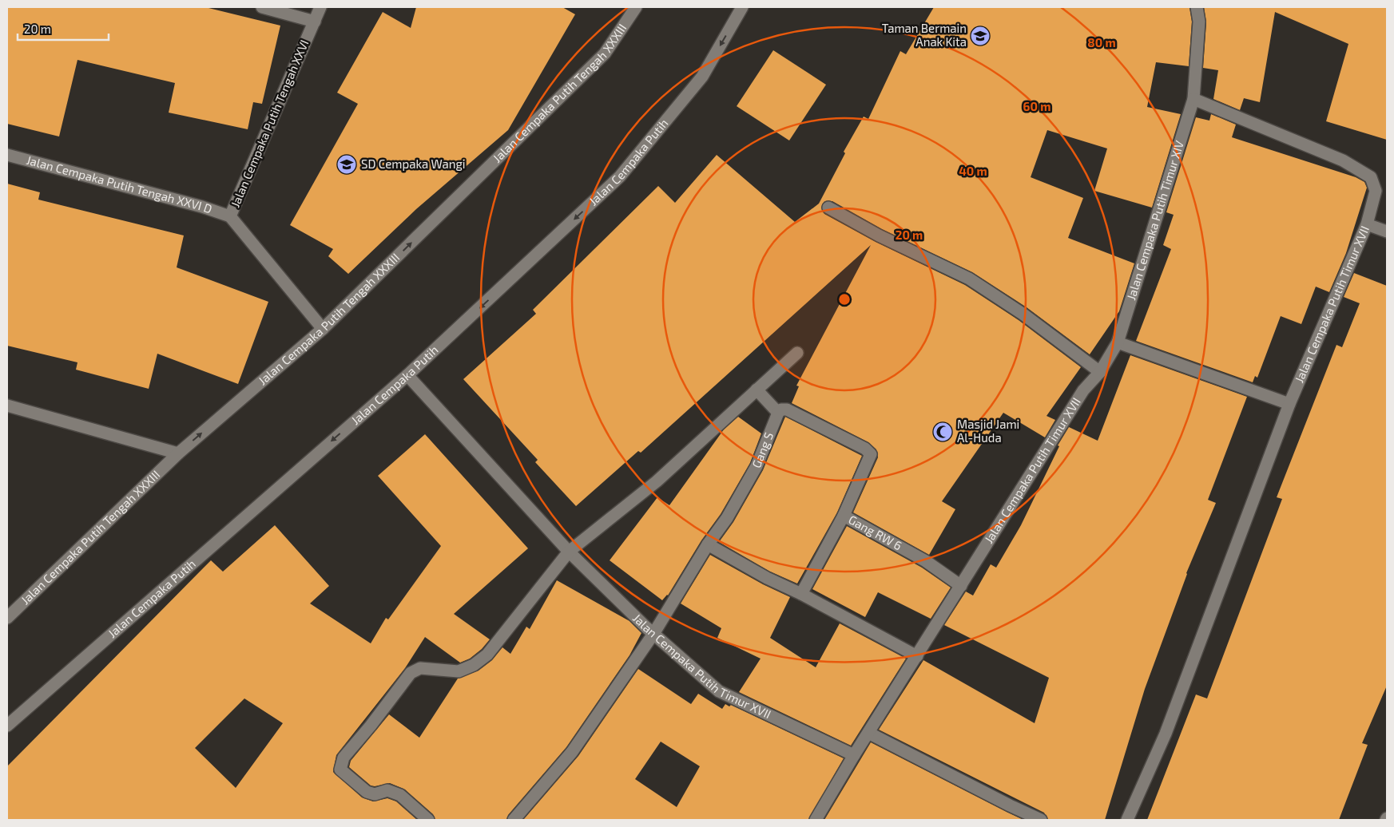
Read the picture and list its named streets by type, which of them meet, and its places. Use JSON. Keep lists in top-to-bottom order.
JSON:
{
  "streets": {
    "street": [
      "Jalan Cempaka Putih Tengah XXXIII",
      "Jalan Cempaka Putih Tengah XXVI",
      "Jalan Cempaka Putih",
      "Jalan Cempaka Putih Tengah XXVI D",
      "Jalan Cempaka Putih Timur XIV",
      "Jalan Cempaka Putih Timur XVII",
      "Gang S",
      "Gang RW 6"
    ]
  },
  "crossings": [
    ["Jalan Cempaka Putih Tengah XXXIII", "Jalan Cempaka Putih Tengah XXVI"],
    ["Jalan Cempaka Putih Tengah XXVI", "Jalan Cempaka Putih Tengah XXVI D"],
    ["Jalan Cempaka Putih", "Jalan Cempaka Putih Timur XVII"],
    ["Jalan Cempaka Putih Timur XIV", "Jalan Cempaka Putih Timur XVII"],
    ["Jalan Cempaka Putih Timur XVII", "Gang S"],
    ["Jalan Cempaka Putih Timur XVII", "Gang RW 6"]
  ],
  "one_way": ["Jalan Cempaka Putih Tengah XXXIII", "Jalan Cempaka Putih"],
  "places": {
    "school or university": ["Taman Bermain Anak Kita", "SD Cempaka Wangi"],
    "mosque": ["Masjid Jami Al-Huda"]
  },
  "scale_bar": "20 m",
  "rings": [
    "80 m",
    "60 m",
    "40 m",
    "20 m"
  ]
}
